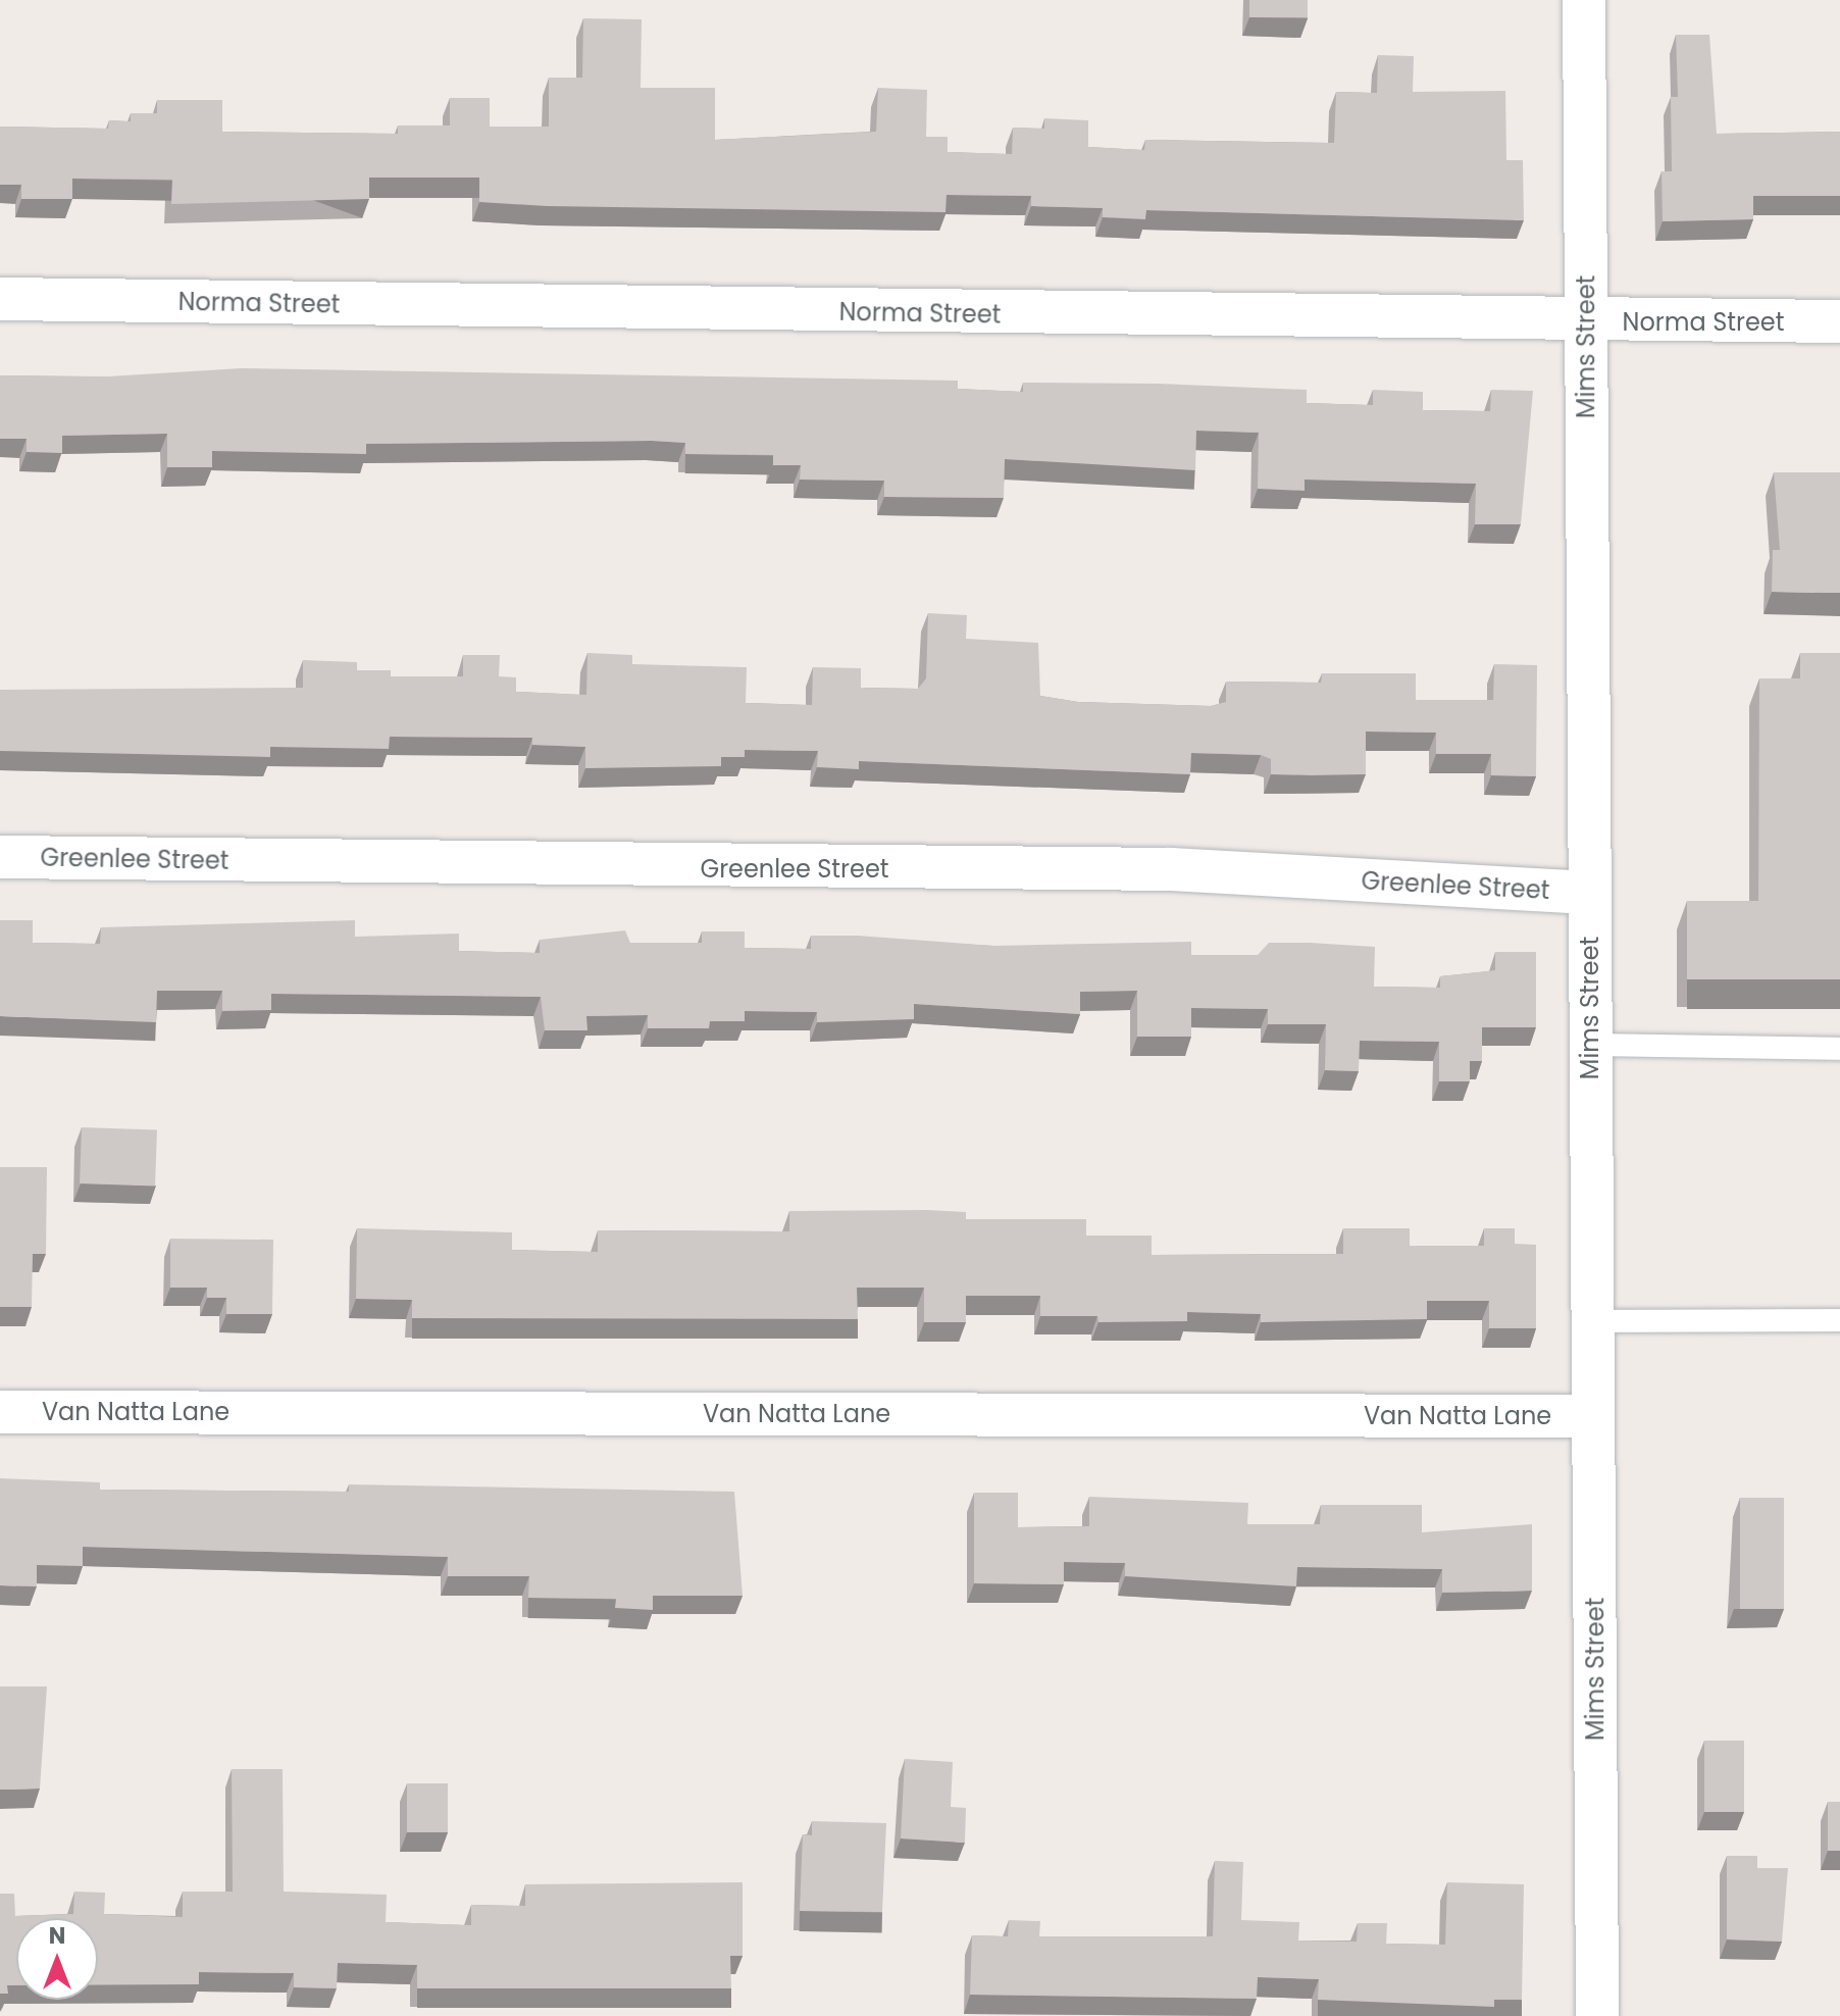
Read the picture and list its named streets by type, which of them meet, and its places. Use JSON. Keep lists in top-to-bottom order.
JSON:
{
  "streets": {
    "street": [
      "Norma Street",
      "Mims Street",
      "Greenlee Street",
      "Van Natta Lane"
    ]
  },
  "crossings": [
    ["Norma Street", "Mims Street"],
    ["Mims Street", "Greenlee Street"],
    ["Mims Street", "Van Natta Lane"]
  ],
  "north": "top"
}
